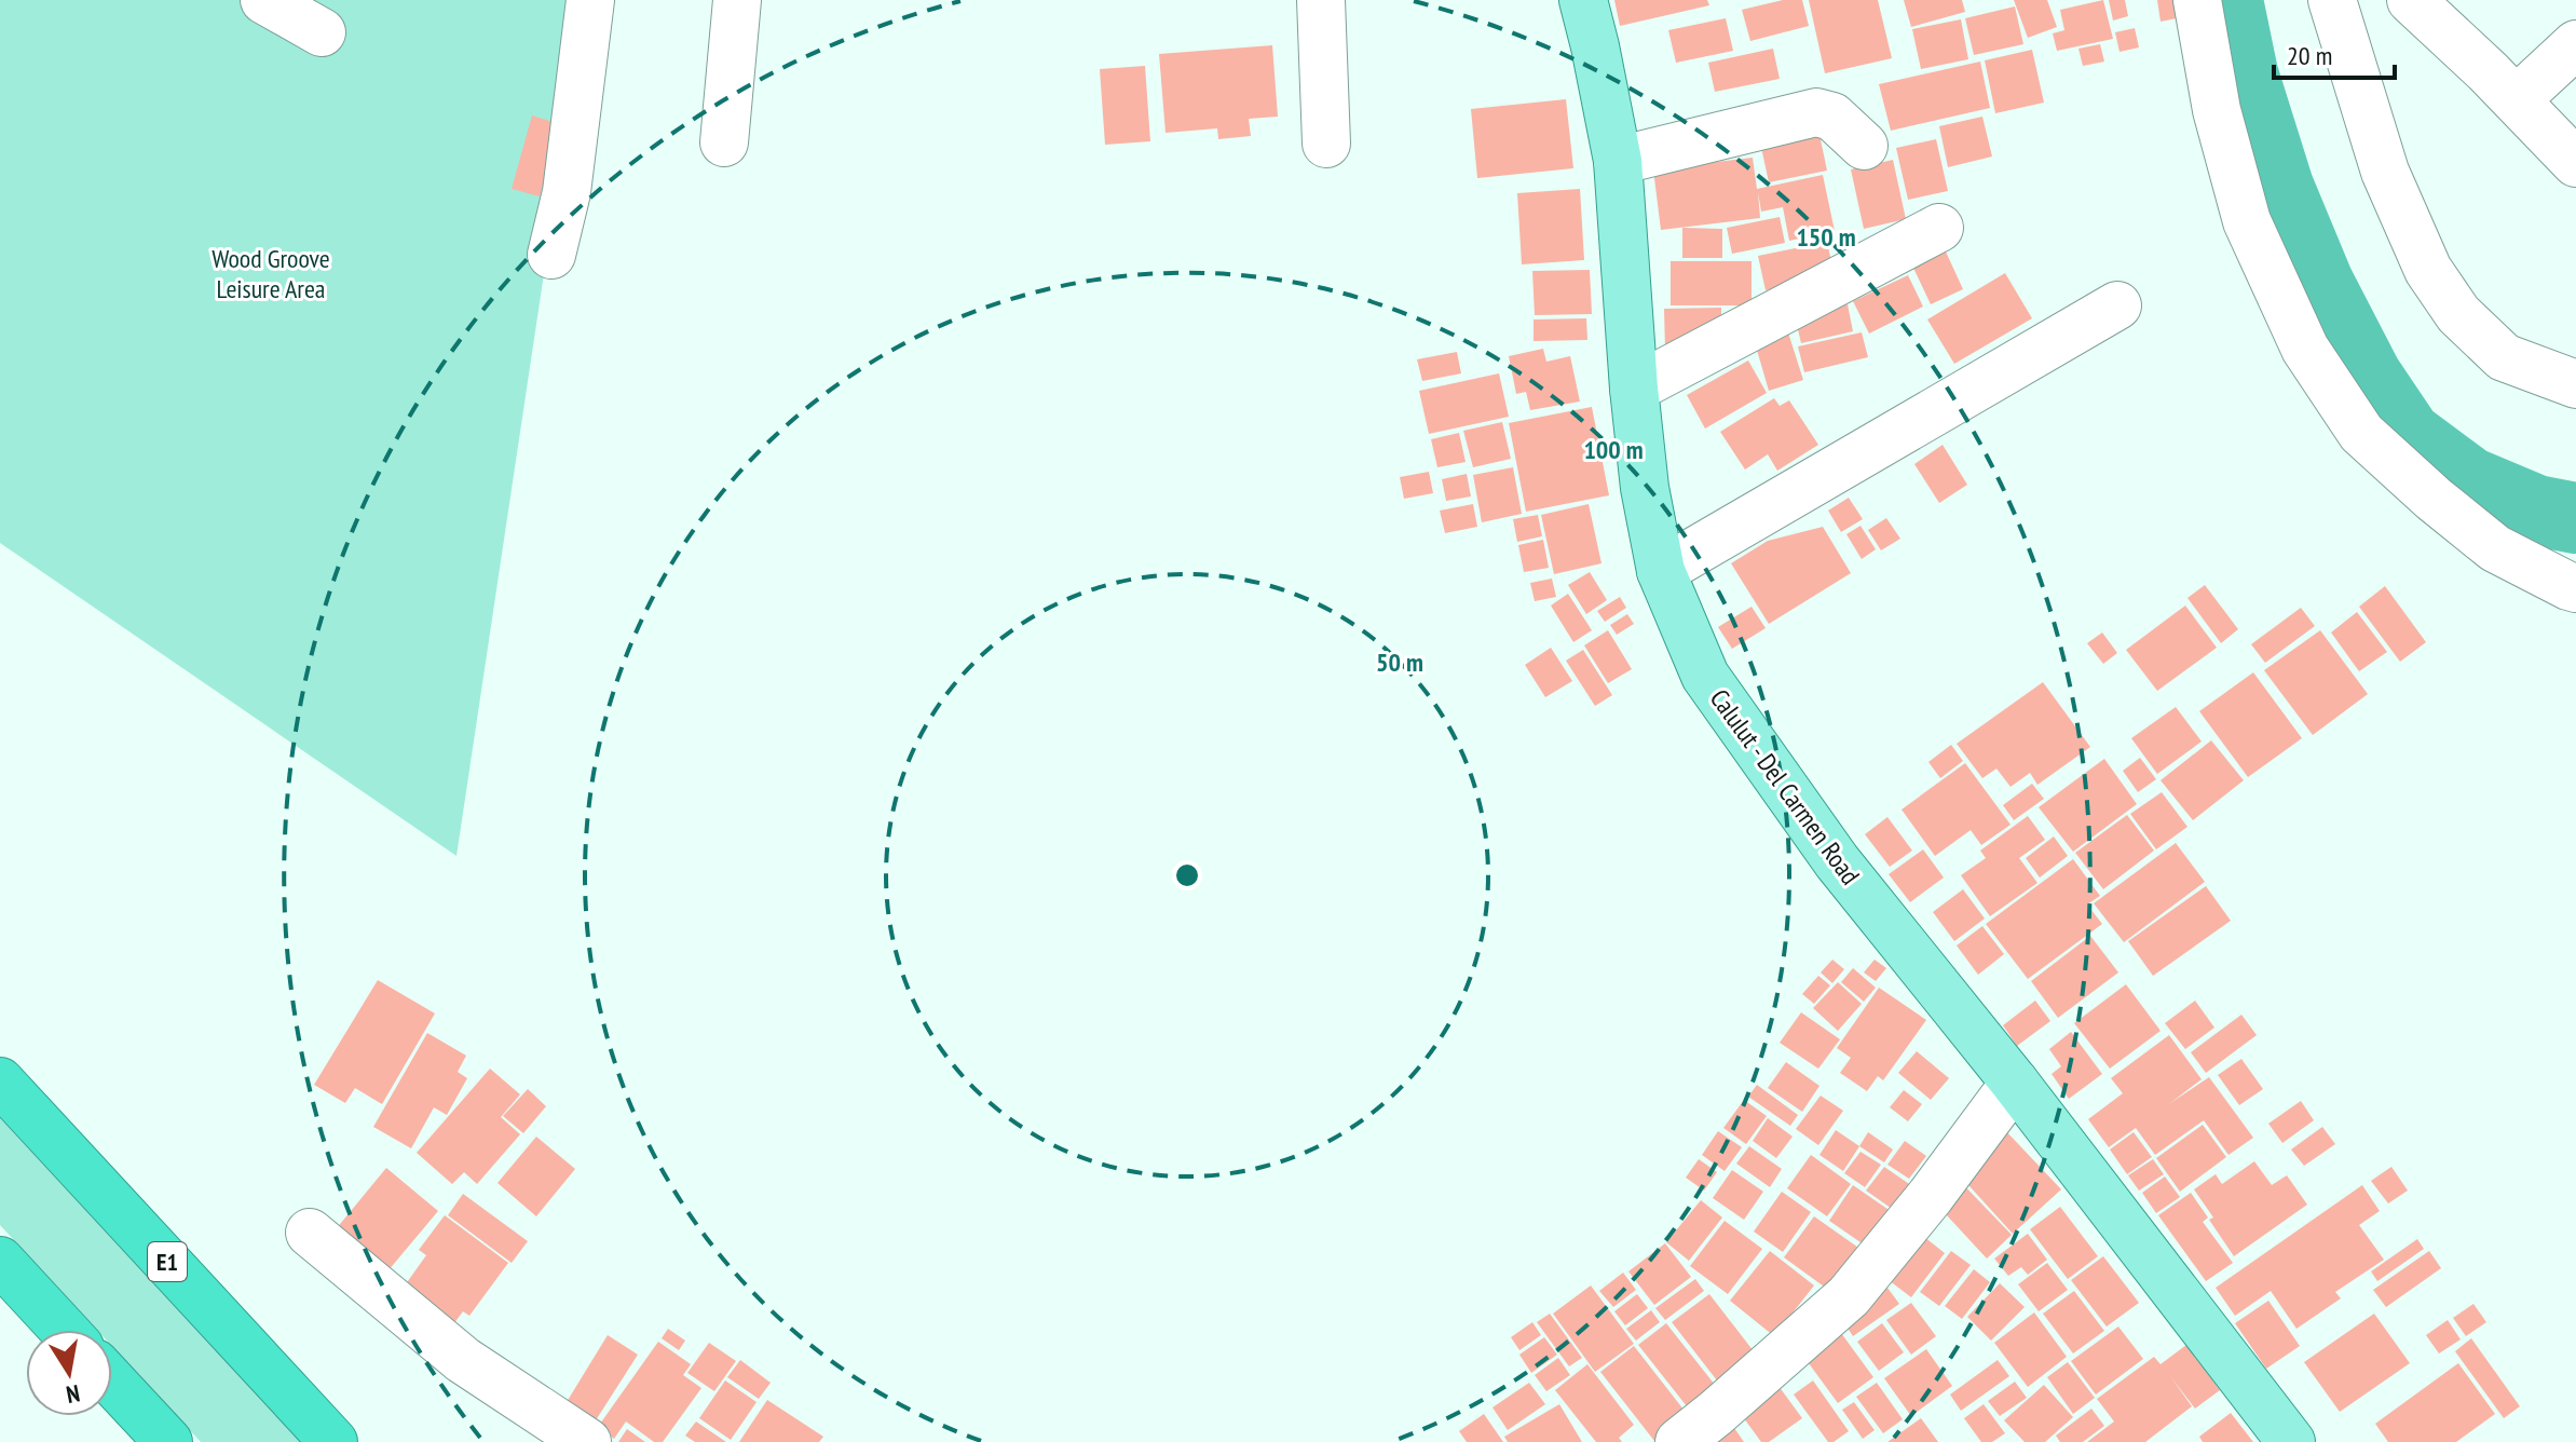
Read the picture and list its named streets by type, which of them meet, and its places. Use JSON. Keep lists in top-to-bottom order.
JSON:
{
  "streets": {
    "highway": ["E1"],
    "main road": ["Calulut - Del Carmen Road"]
  },
  "parks": ["Wood Groove Leisure Area"],
  "scale_bar": "20 m",
  "north": "bottom",
  "rings": ["150 m", "100 m", "50 m"]
}
